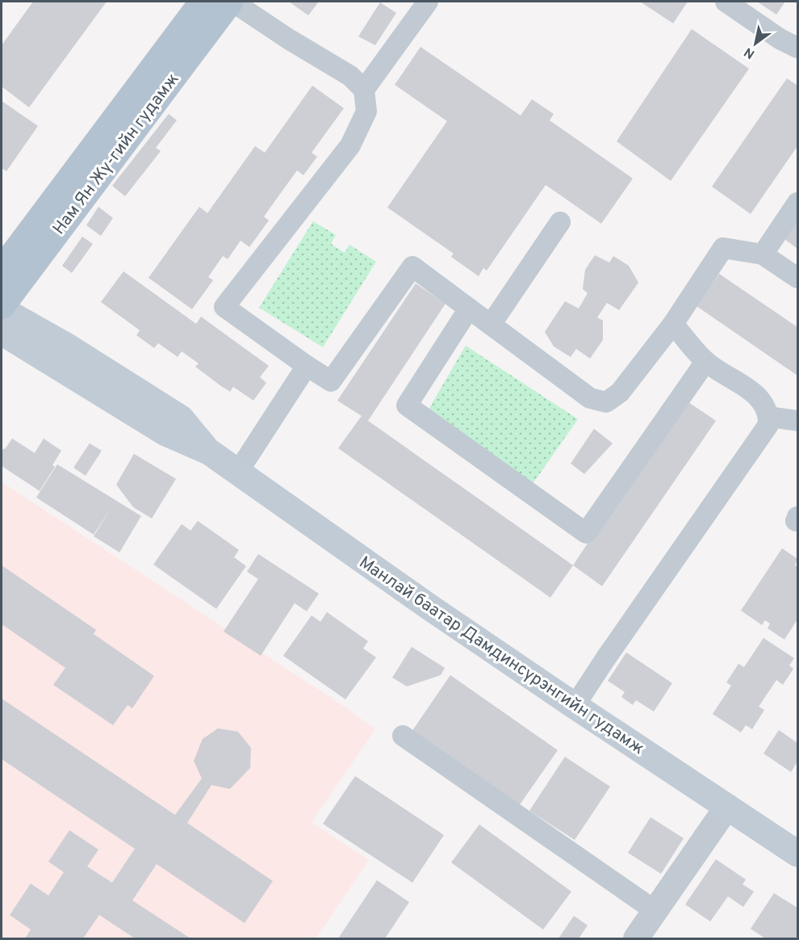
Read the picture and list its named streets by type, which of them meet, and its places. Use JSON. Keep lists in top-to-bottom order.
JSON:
{
  "streets": {
    "main road": ["Нам Ян Жү-гийн гудамж", "Манлай баатар Дамдинсүрэнгийн гудамж"]
  },
  "crossings": [
    ["Нам Ян Жү-гийн гудамж", "Манлай баатар Дамдинсүрэнгийн гудамж"]
  ],
  "north": "bottom left"
}
